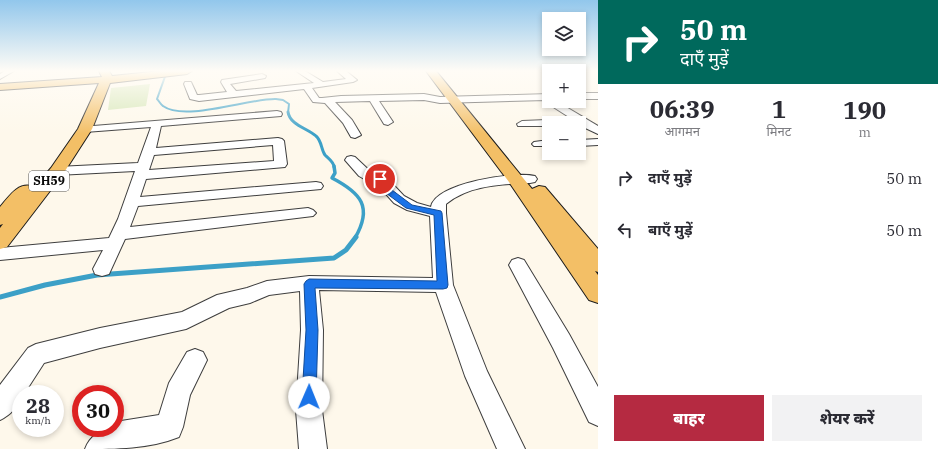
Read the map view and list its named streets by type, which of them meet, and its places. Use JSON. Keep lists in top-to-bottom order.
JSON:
{
  "streets": {
    "main road": ["SH59"]
  },
  "page": {
    "turn": ["50 m", "दाएँ मुड़ें"],
    "map_buttons": ["+", "−"],
    "eta": [
      "06:39",
      "आगमन",
      "1",
      "मिनट",
      "190",
      "m"
    ],
    "list": [
      {
        "name": "दाएँ मुड़ें",
        "value": "50 m"
      },
      {
        "name": "बाएँ मुड़ें",
        "value": "50 m"
      }
    ],
    "speed": "28 km/h",
    "limit": "30",
    "buttons": ["बाहर", "शेयर करें"]
  }
}
